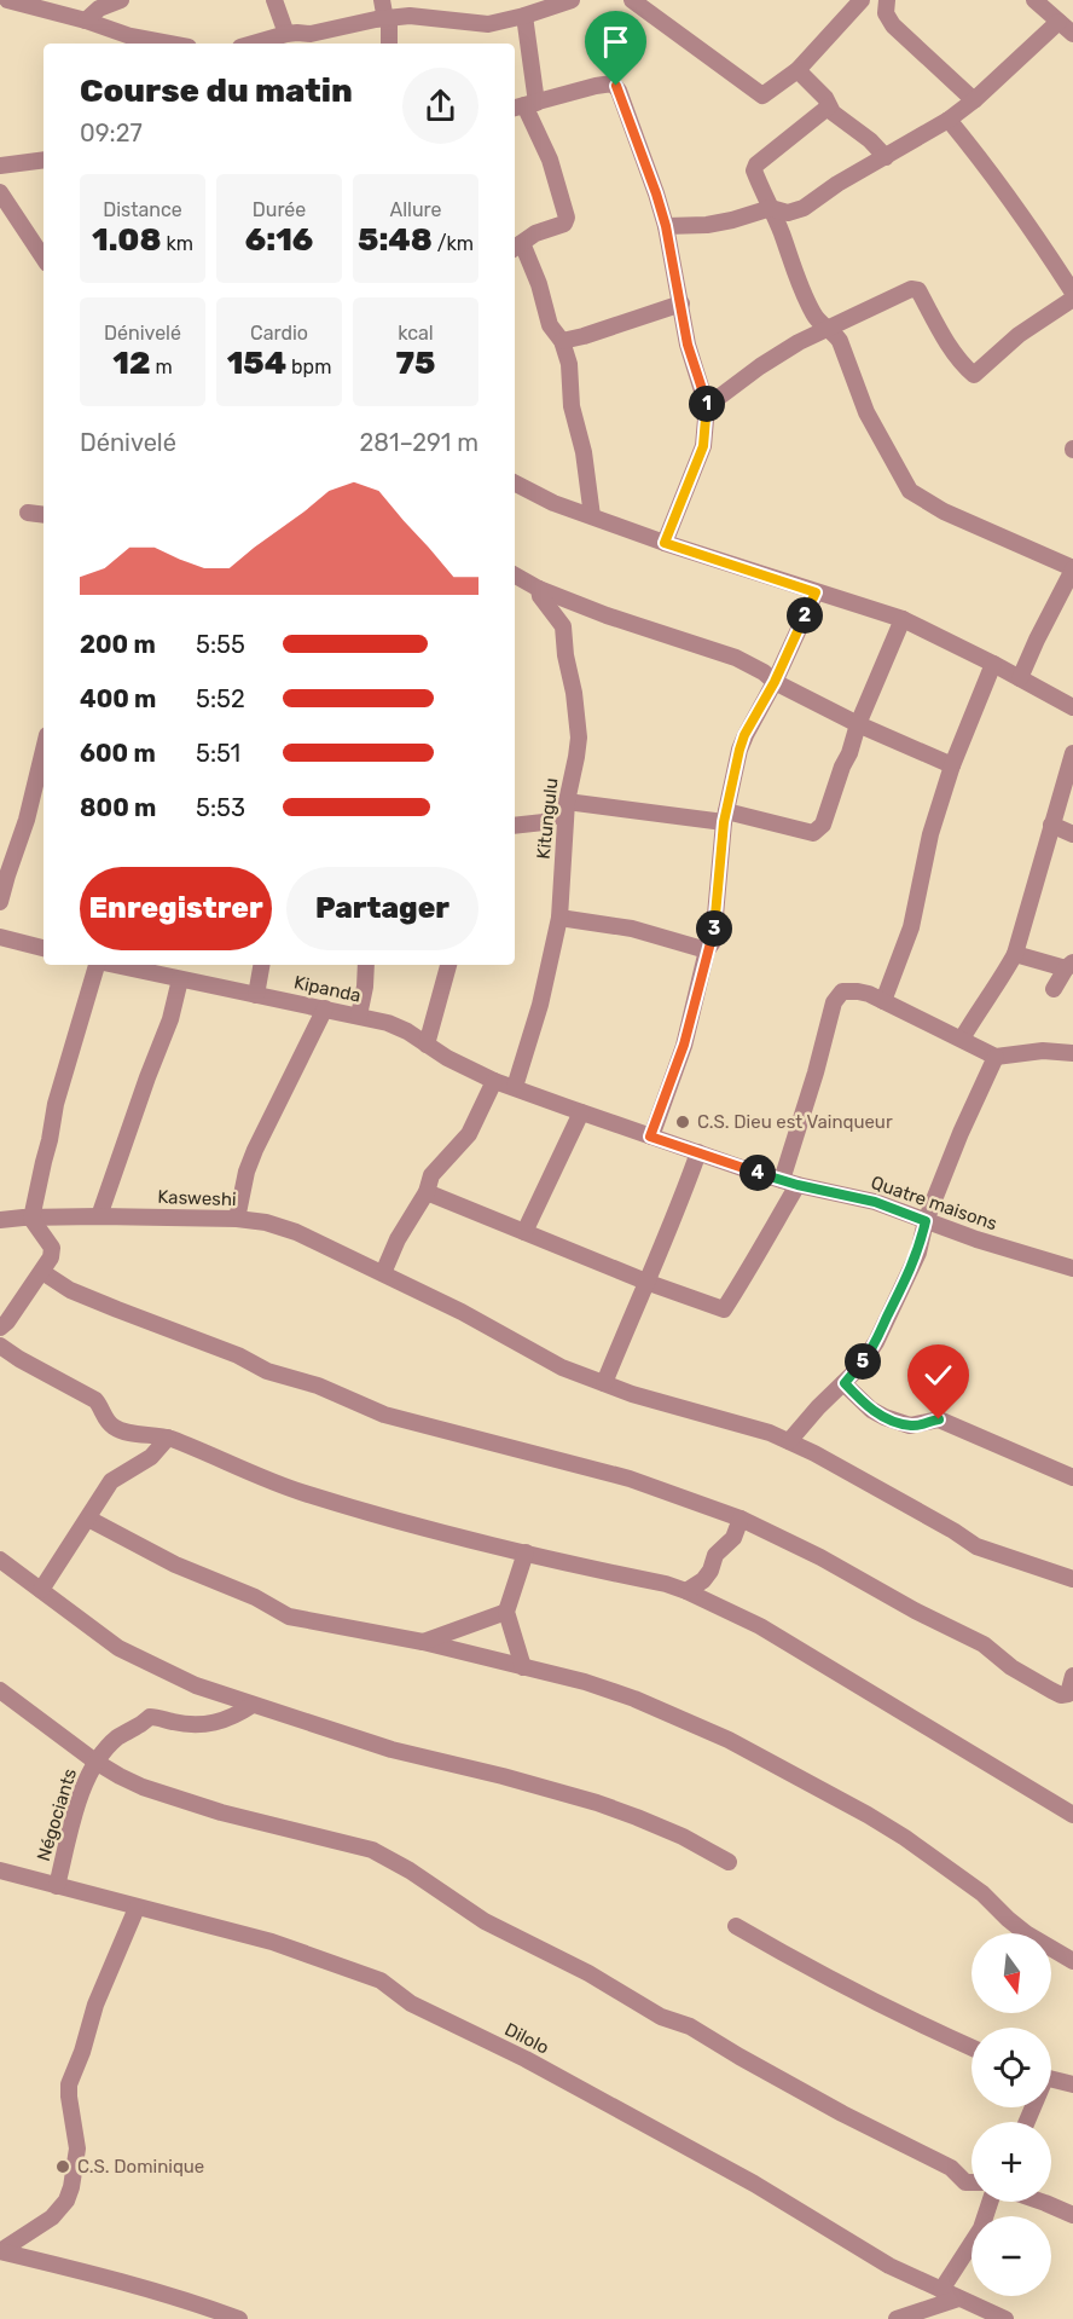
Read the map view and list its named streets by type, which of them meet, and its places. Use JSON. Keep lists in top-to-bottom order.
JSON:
{
  "streets": {
    "street": [
      "Kitungulu",
      "Kipanda",
      "Kasweshi",
      "Quatre maisons",
      "Négociants",
      "Dilolo"
    ]
  },
  "crossings": [
    ["Kitungulu", "Quatre maisons"],
    ["Kipanda", "Quatre maisons"],
    ["Négociants", "Dilolo"]
  ],
  "places": ["C.S. Dieu est Vainqueur", "C.S. Dominique"],
  "north": "bottom",
  "page": {
    "heading": ["Course du matin", "09:27"],
    "stats": [
      ["Distance", "1.08 km"],
      ["Durée", "6:16"],
      ["Allure", "5:48 /km"],
      ["Dénivelé", "12 m"],
      ["Cardio", "154 bpm"],
      ["kcal", "75"]
    ],
    "pins": [
      "1",
      "2",
      "3",
      "4",
      "5"
    ],
    "chart": ["Dénivelé", "281–291 m"],
    "list": [
      {
        "name": "200 m",
        "note": "5:55"
      },
      {
        "name": "400 m",
        "note": "5:52"
      },
      {
        "name": "600 m",
        "note": "5:51"
      },
      {
        "name": "800 m",
        "note": "5:53"
      }
    ],
    "buttons": ["Enregistrer", "Partager"],
    "map_buttons": ["+", "−"]
  }
}
